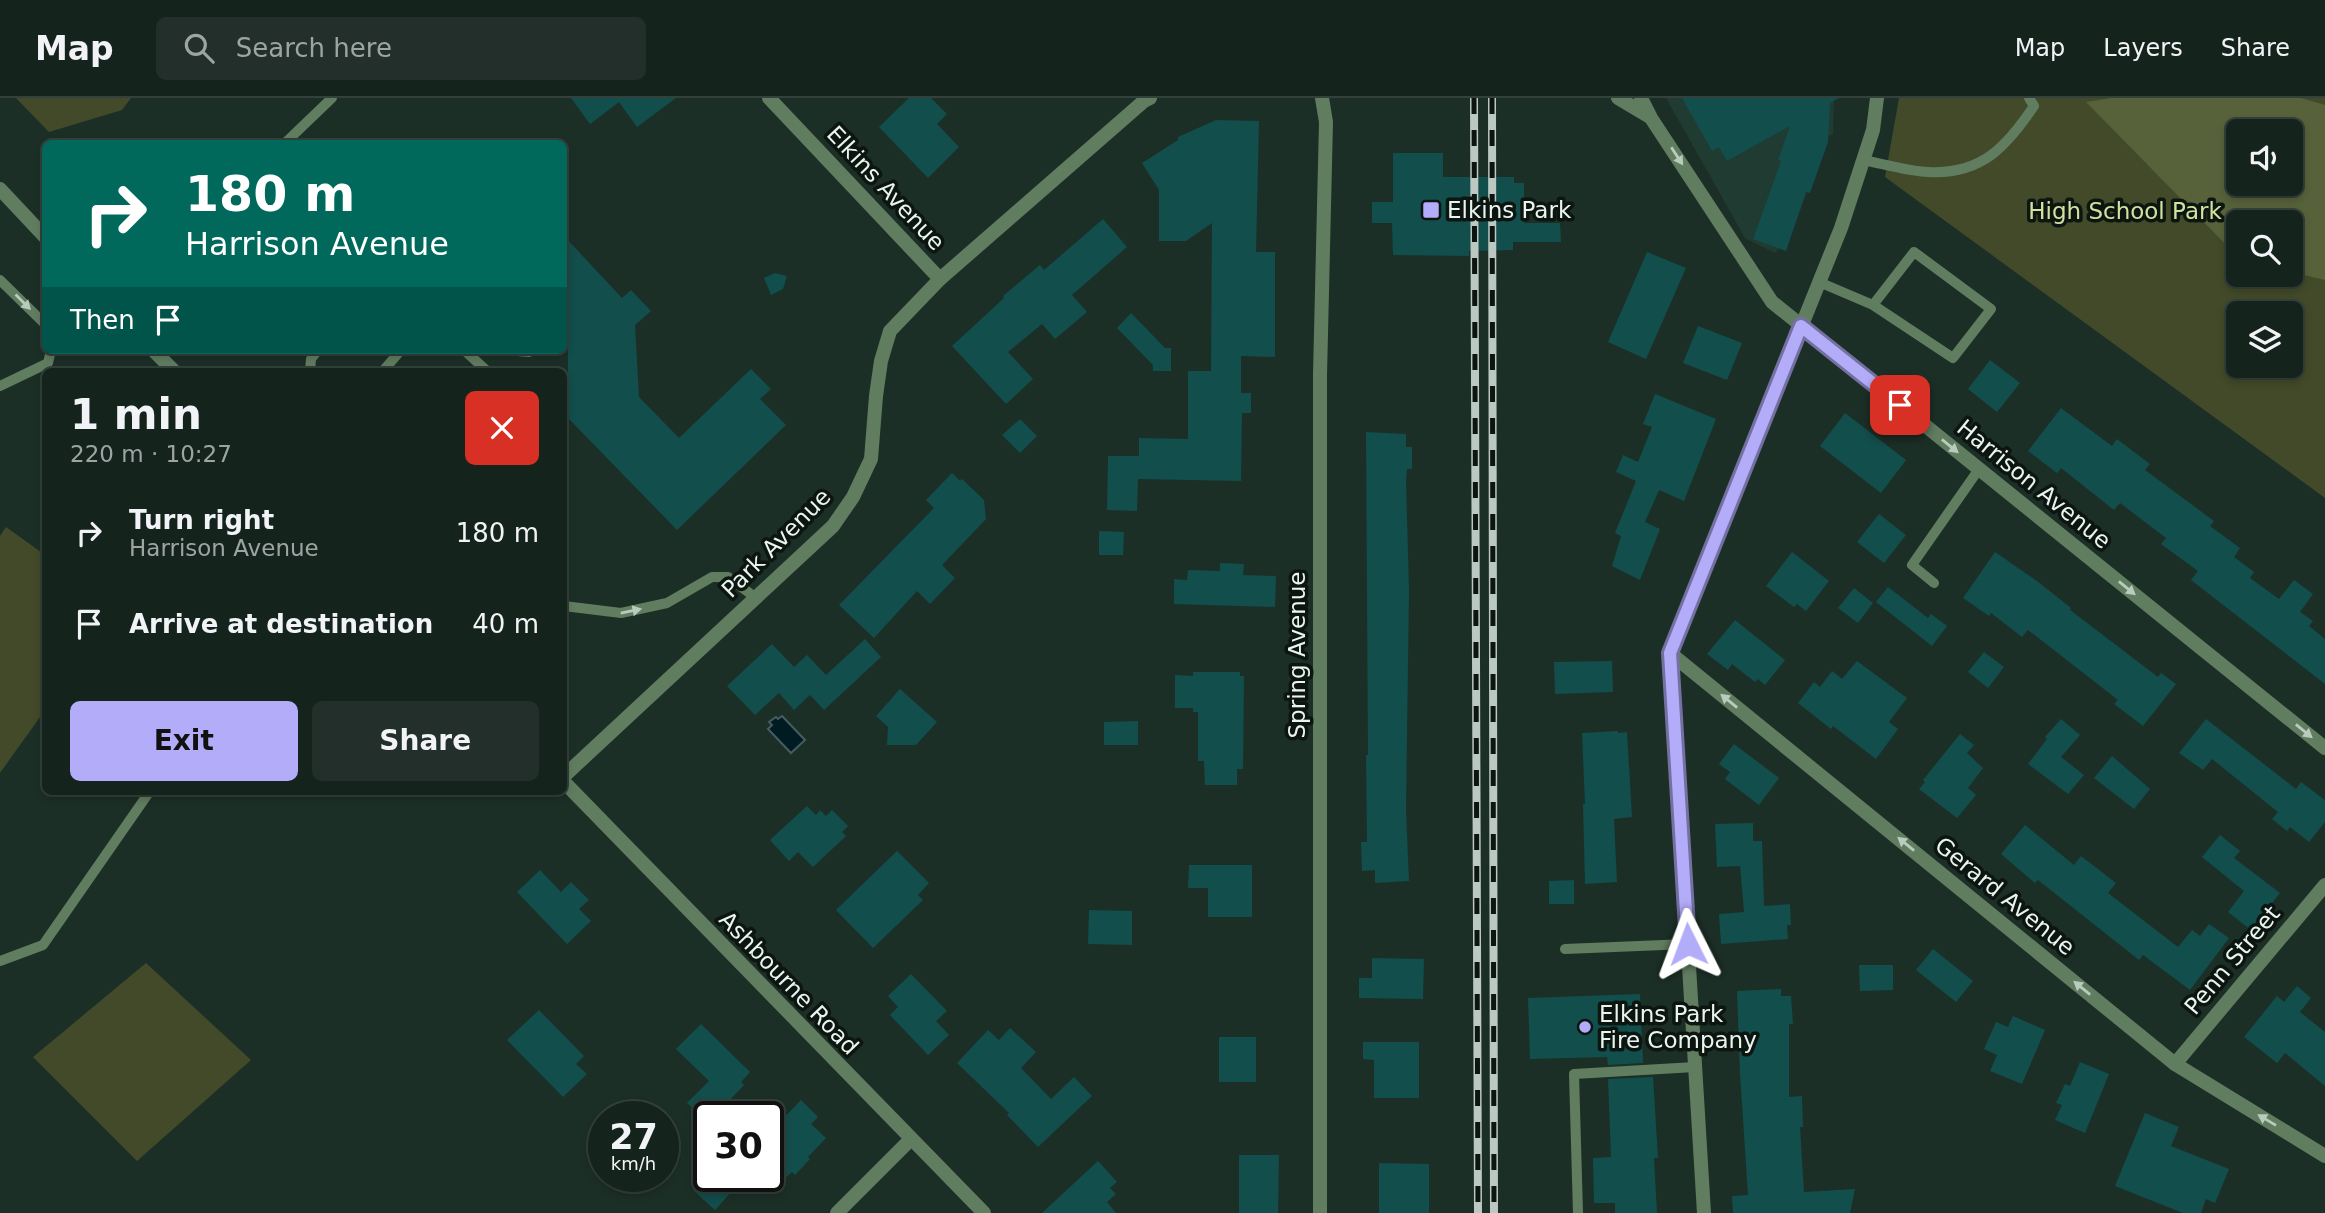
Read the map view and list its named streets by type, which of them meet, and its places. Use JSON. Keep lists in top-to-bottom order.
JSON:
{
  "streets": {
    "street": [
      "Elkins Avenue",
      "Harrison Avenue",
      "Park Avenue",
      "Spring Avenue",
      "Gerard Avenue",
      "Penn Street",
      "Ashbourne Road"
    ]
  },
  "crossings": [
    ["Elkins Avenue", "Park Avenue"],
    ["Gerard Avenue", "Penn Street"]
  ],
  "one_way": ["Harrison Avenue", "Gerard Avenue"],
  "parks": ["High School Park"],
  "places": {
    "transit": ["Elkins Park"],
    "other": ["Elkins Park Fire Company"]
  },
  "page": {
    "header": "Map",
    "search": "Search here",
    "nav": ["Map", "Layers", "Share"],
    "turn": ["180 m", "Harrison Avenue"],
    "then": "Then",
    "heading": ["1 min", "220 m · 10:27"],
    "list": [
      {
        "name": "Turn right",
        "note": "Harrison Avenue",
        "value": "180 m"
      },
      {
        "name": "Arrive at destination",
        "value": "40 m"
      }
    ],
    "buttons": ["Exit", "Share"],
    "speed": "27 km/h",
    "limit": "30"
  }
}
